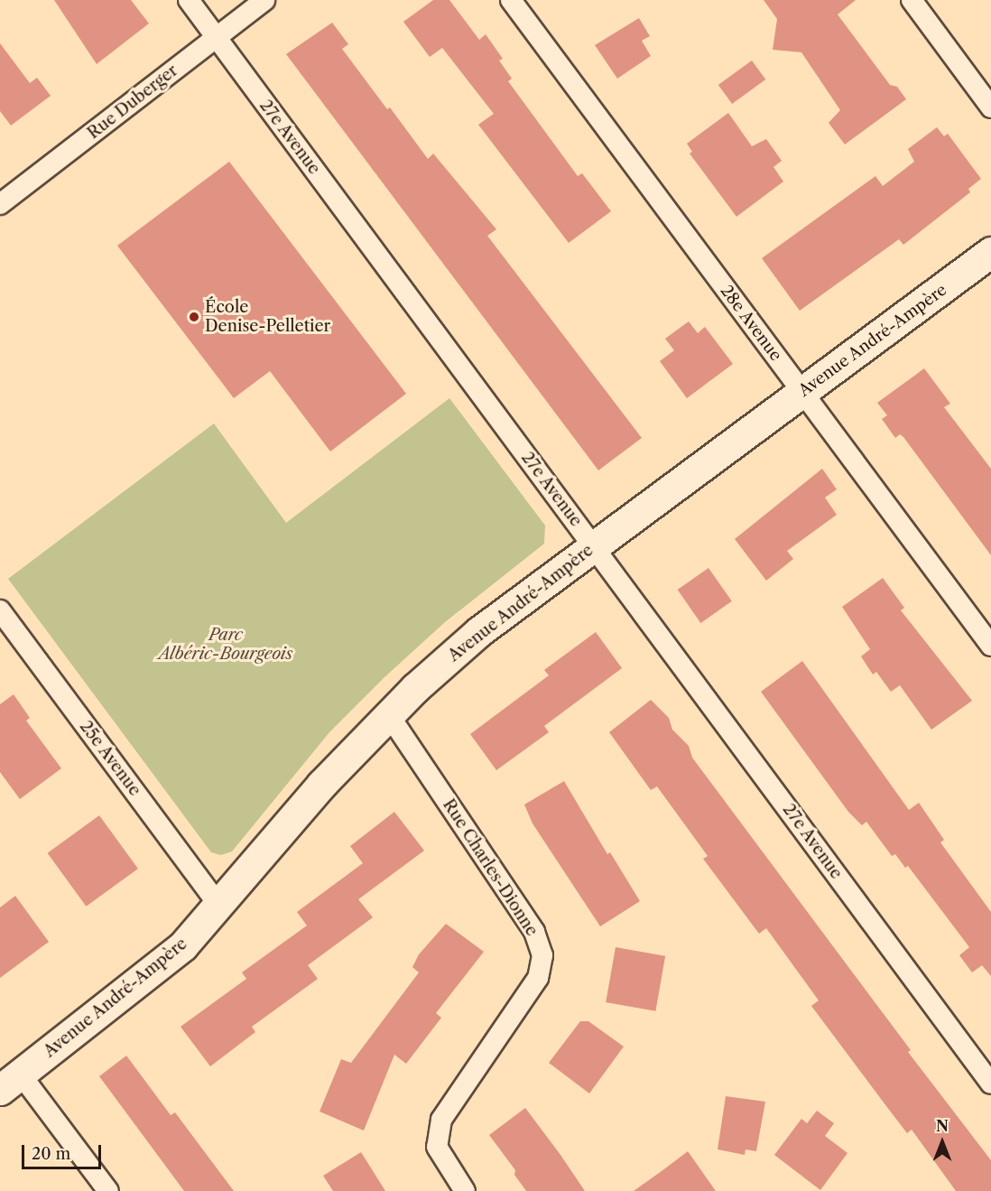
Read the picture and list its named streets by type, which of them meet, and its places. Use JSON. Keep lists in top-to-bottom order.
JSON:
{
  "streets": {
    "street": [
      "Rue Duberger",
      "27e Avenue",
      "28e Avenue",
      "Avenue André-Ampère",
      "25e Avenue",
      "Rue Charles-Dionne"
    ]
  },
  "crossings": [
    ["Rue Duberger", "27e Avenue"],
    ["27e Avenue", "Avenue André-Ampère"],
    ["28e Avenue", "Avenue André-Ampère"],
    ["Avenue André-Ampère", "25e Avenue"],
    ["Avenue André-Ampère", "Rue Charles-Dionne"]
  ],
  "parks": ["Parc Albéric-Bourgeois"],
  "places": ["École Denise-Pelletier"],
  "scale_bar": "20 m",
  "north": "top"
}
